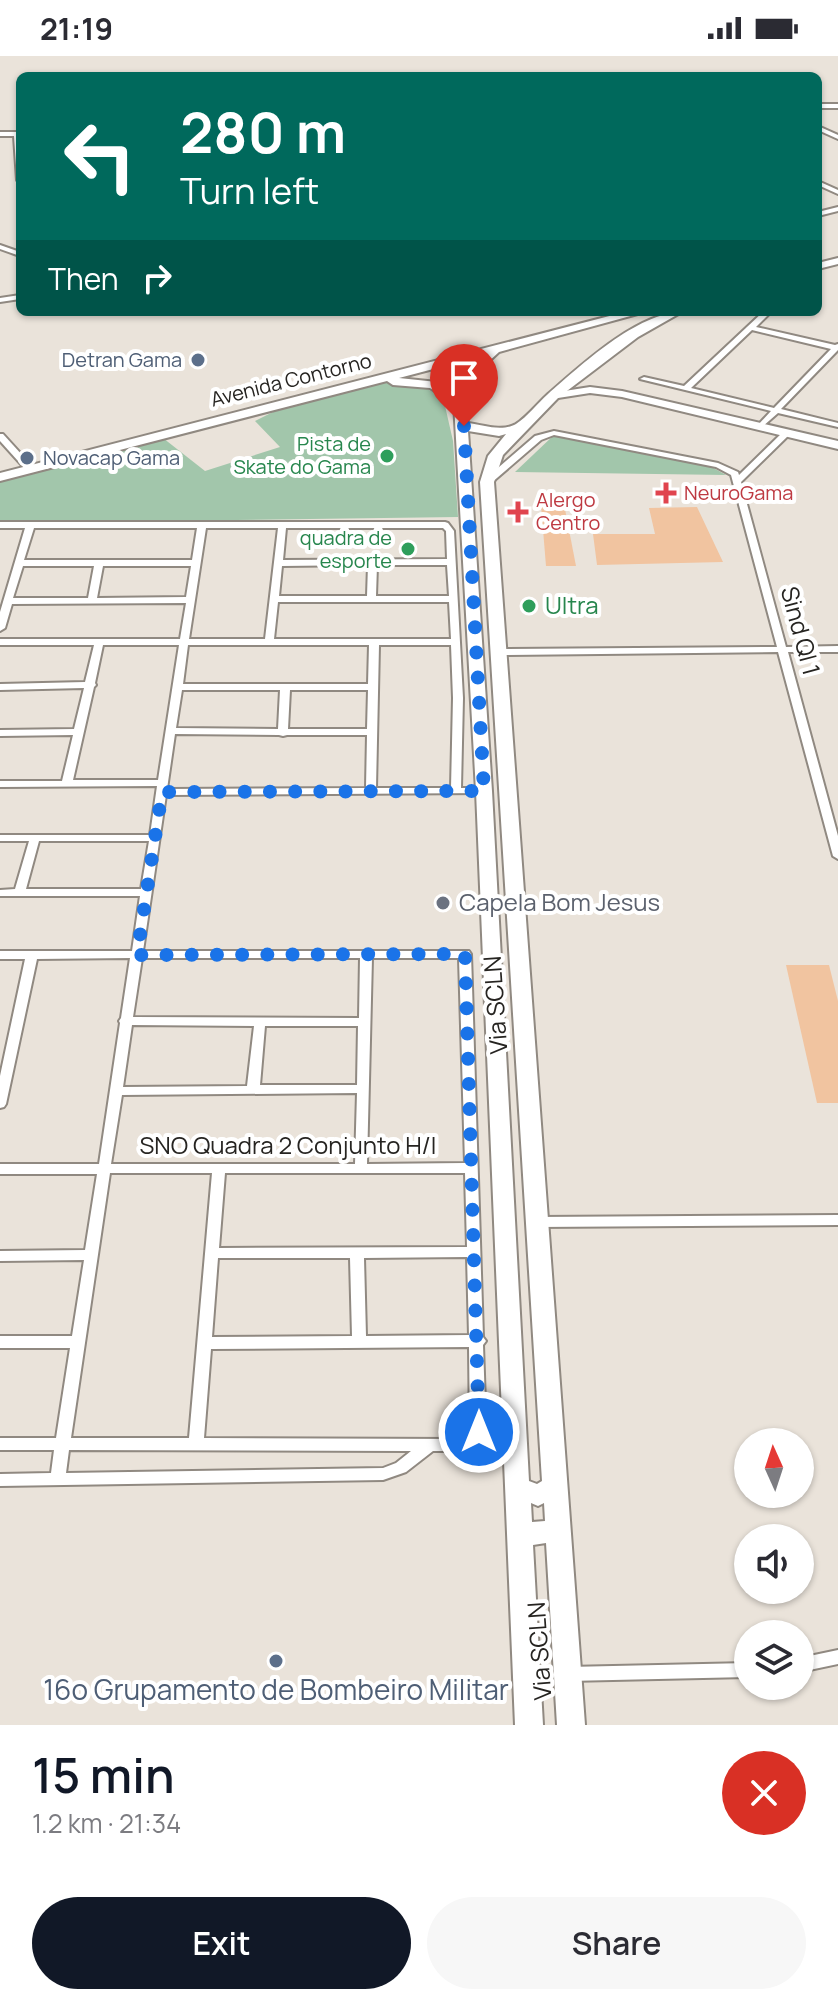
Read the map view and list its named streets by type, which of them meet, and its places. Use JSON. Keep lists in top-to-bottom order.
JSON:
{
  "streets": {
    "main road": ["Avenida Contorno", "Via SCLN"],
    "street": ["Sind QI 1", "SNO Quadra 2 Conjunto H/I"]
  },
  "places": {
    "other": [
      "Detran Gama",
      "Pista de Skate do Gama",
      "Novacap Gama",
      "quadra de esporte",
      "Ultra",
      "Capela Bom Jesus",
      "16o Grupamento de Bombeiro Militar"
    ],
    "health": ["NeuroGama", "Alergo Centro"]
  },
  "north": "top",
  "page": {
    "status": "21:19",
    "turn": ["280 m", "Turn left"],
    "then": "Then",
    "heading": ["15 min", "1.2 km · 21:34"],
    "buttons": ["Exit", "Share"]
  }
}
